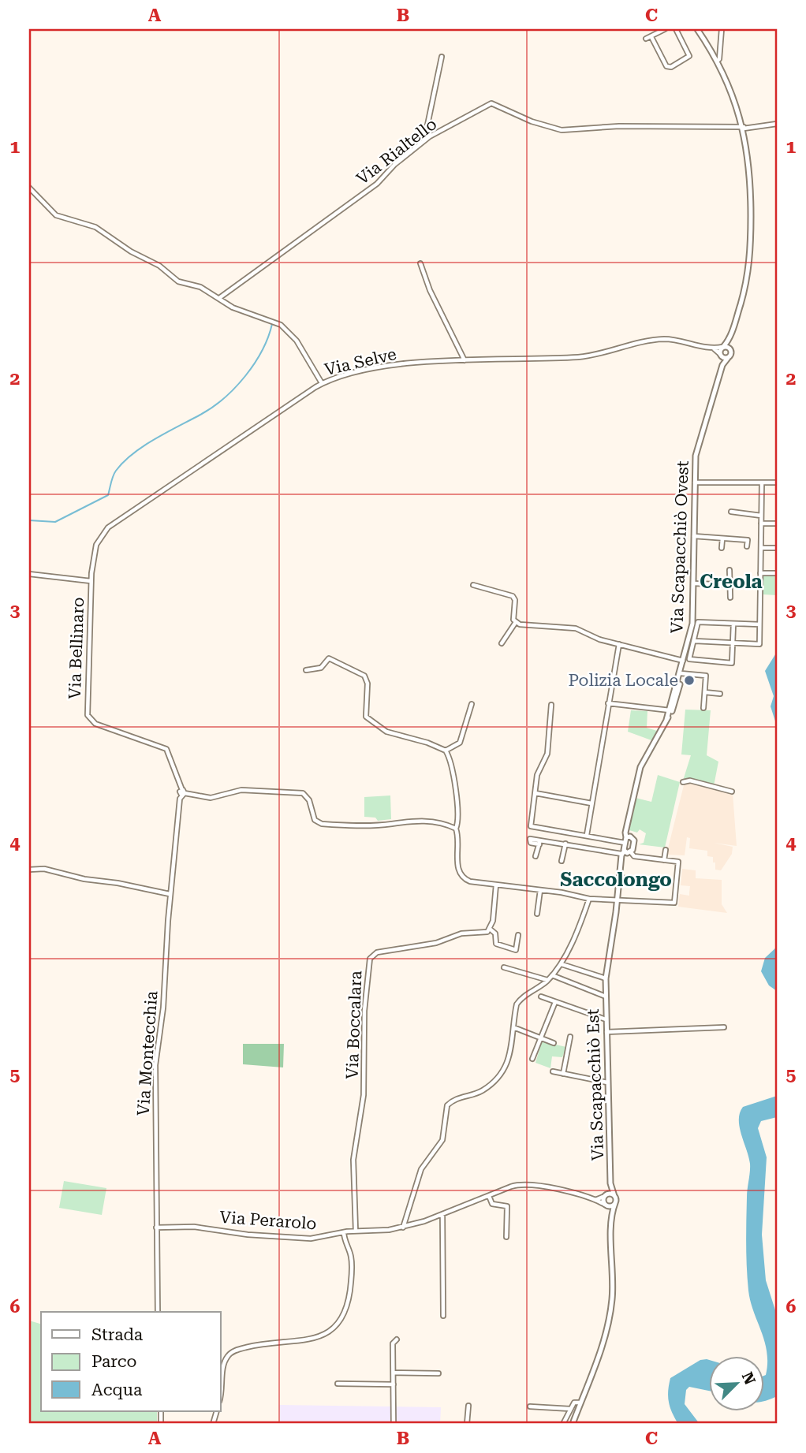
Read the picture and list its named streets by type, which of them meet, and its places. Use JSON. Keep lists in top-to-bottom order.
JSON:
{
  "streets": {
    "main road": ["Via Scapacchiò Ovest", "Via Scapacchiò Est"],
    "street": [
      "Via Rialtello",
      "Via Selve",
      "Via Bellinaro",
      "Via Boccalara",
      "Via Montecchia",
      "Via Perarolo"
    ]
  },
  "crossings": [
    ["Via Rialtello", "Via Scapacchiò Ovest"],
    ["Via Selve", "Via Scapacchiò Ovest"],
    ["Via Selve", "Via Bellinaro"],
    ["Via Bellinaro", "Via Montecchia"],
    ["Via Boccalara", "Via Perarolo"],
    ["Via Montecchia", "Via Perarolo"],
    ["Via Scapacchiò Est", "Via Perarolo"]
  ],
  "districts": ["Creola", "Saccolongo"],
  "places": ["Polizia Locale"],
  "legend": ["Strada", "Parco", "Acqua"],
  "north": "top right",
  "grid": {
    "columns": ["A", "B", "C"],
    "rows": [
      "1",
      "2",
      "3",
      "4",
      "5",
      "6"
    ]
  }
}
